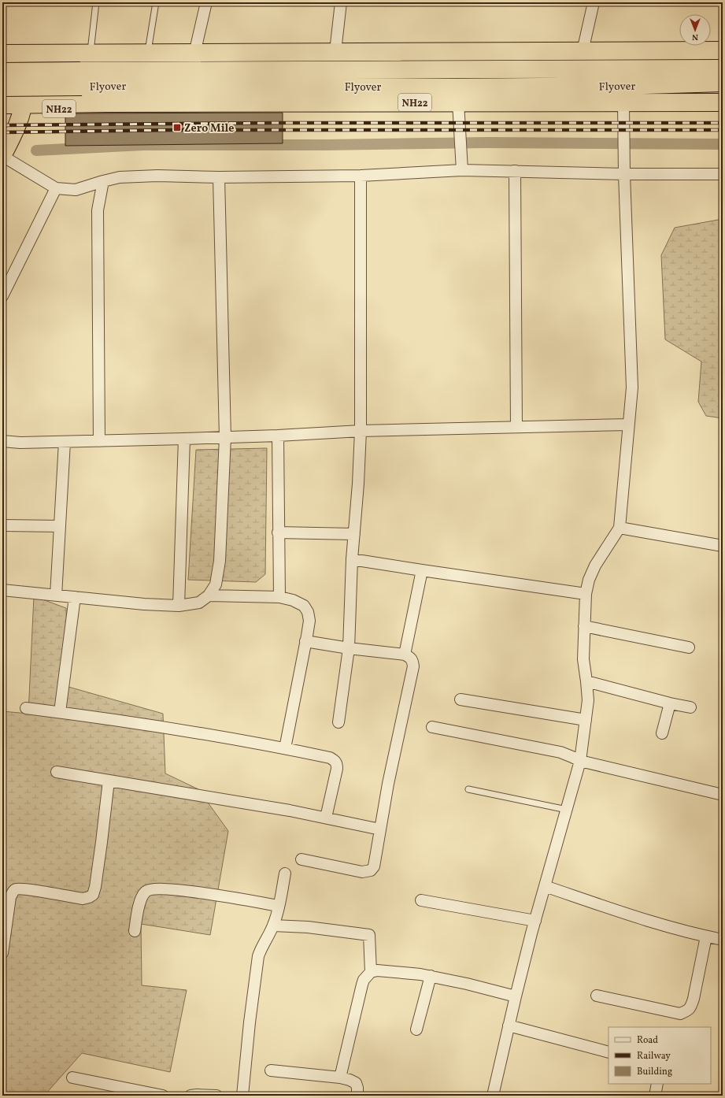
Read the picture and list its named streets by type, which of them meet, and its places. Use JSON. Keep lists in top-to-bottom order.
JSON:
{
  "streets": {
    "highway": ["Flyover", "NH22"]
  },
  "places": {
    "transit": ["Zero Mile"]
  },
  "legend": ["Road", "Railway", "Building"],
  "north": "bottom"
}
